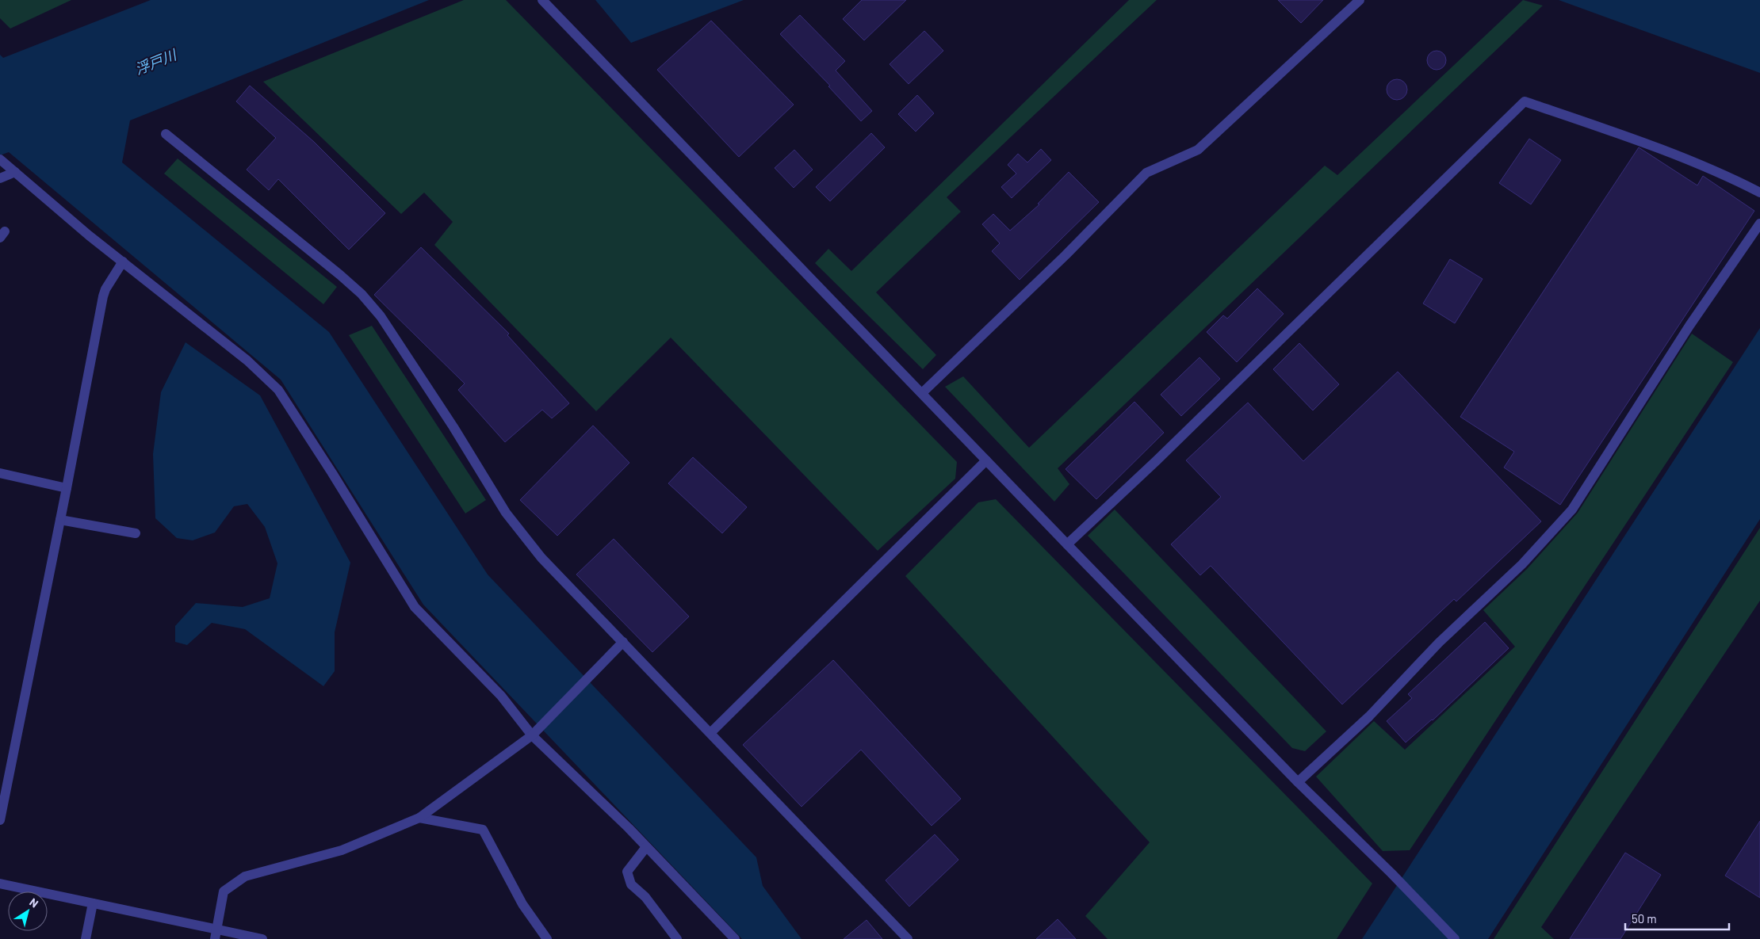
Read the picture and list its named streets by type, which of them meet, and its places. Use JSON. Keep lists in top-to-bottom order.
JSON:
{
  "water": ["浮戸川"],
  "scale_bar": "50 m",
  "north": "top right"
}
